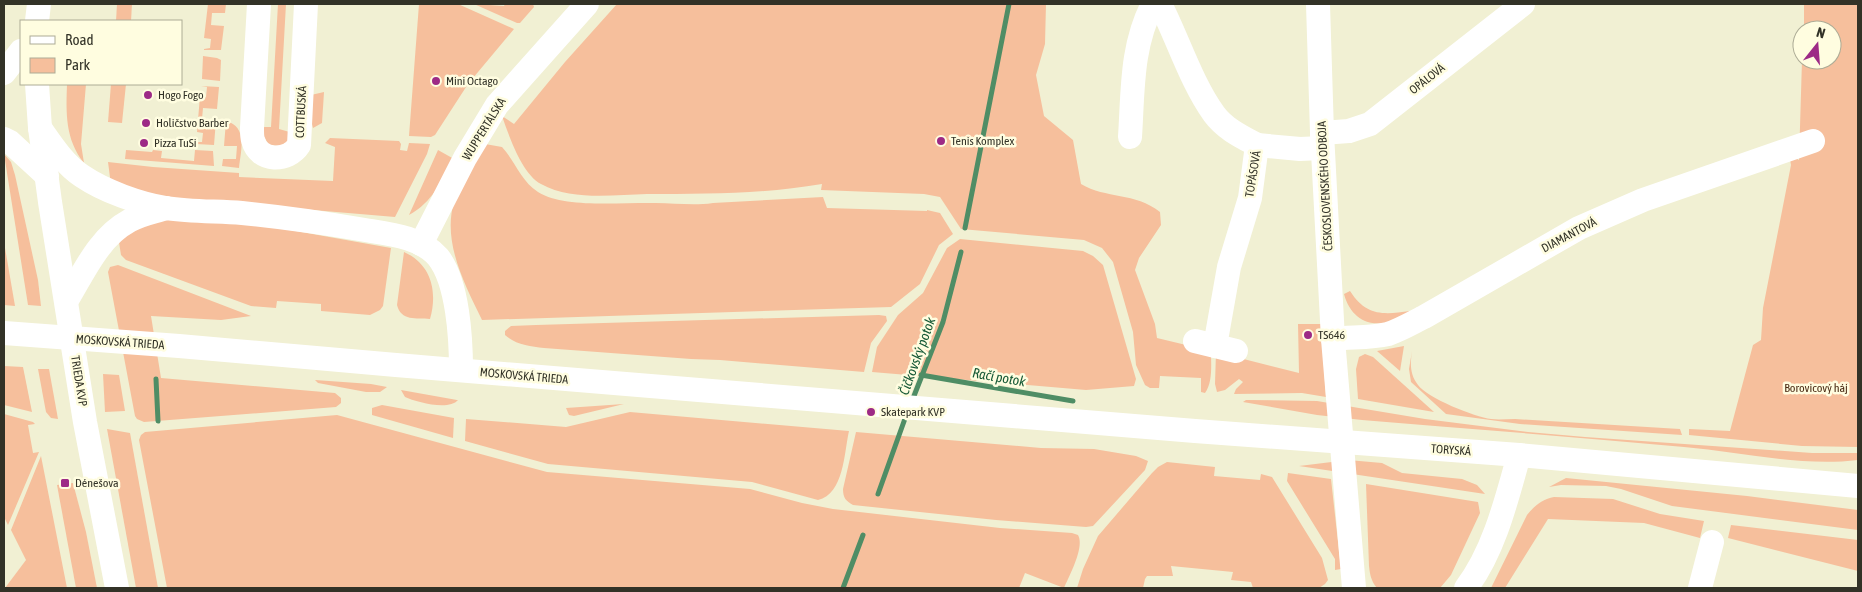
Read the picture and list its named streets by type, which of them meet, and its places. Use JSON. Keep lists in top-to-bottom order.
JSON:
{
  "streets": {
    "street": [
      "OPÁLOVÁ",
      "COTTBUSKÁ",
      "WUPPERTÁLSKA",
      "TOPÁSOVÁ",
      "ČESKOSLOVENSKÉHO ODBOJA",
      "DIAMANTOVÁ",
      "MOSKOVSKÁ TRIEDA",
      "TRIEDA KVP",
      "TORYSKÁ"
    ]
  },
  "crossings": [
    ["OPÁLOVÁ", "TOPÁSOVÁ"],
    ["OPÁLOVÁ", "ČESKOSLOVENSKÉHO ODBOJA"],
    ["ČESKOSLOVENSKÉHO ODBOJA", "DIAMANTOVÁ"],
    ["MOSKOVSKÁ TRIEDA", "TORYSKÁ"]
  ],
  "water": ["Čičkovský potok", "Račí potok"],
  "parks": ["Borovicový háj"],
  "places": {
    "other": [
      "Mini Octago",
      "Hogo Fogo",
      "Holičstvo Barber",
      "Tenis Komplex",
      "Pizza TuSi",
      "TS646",
      "Skatepark KVP"
    ],
    "transit": ["Dénešova"]
  },
  "legend": ["Road", "Park"],
  "north": "top"
}
